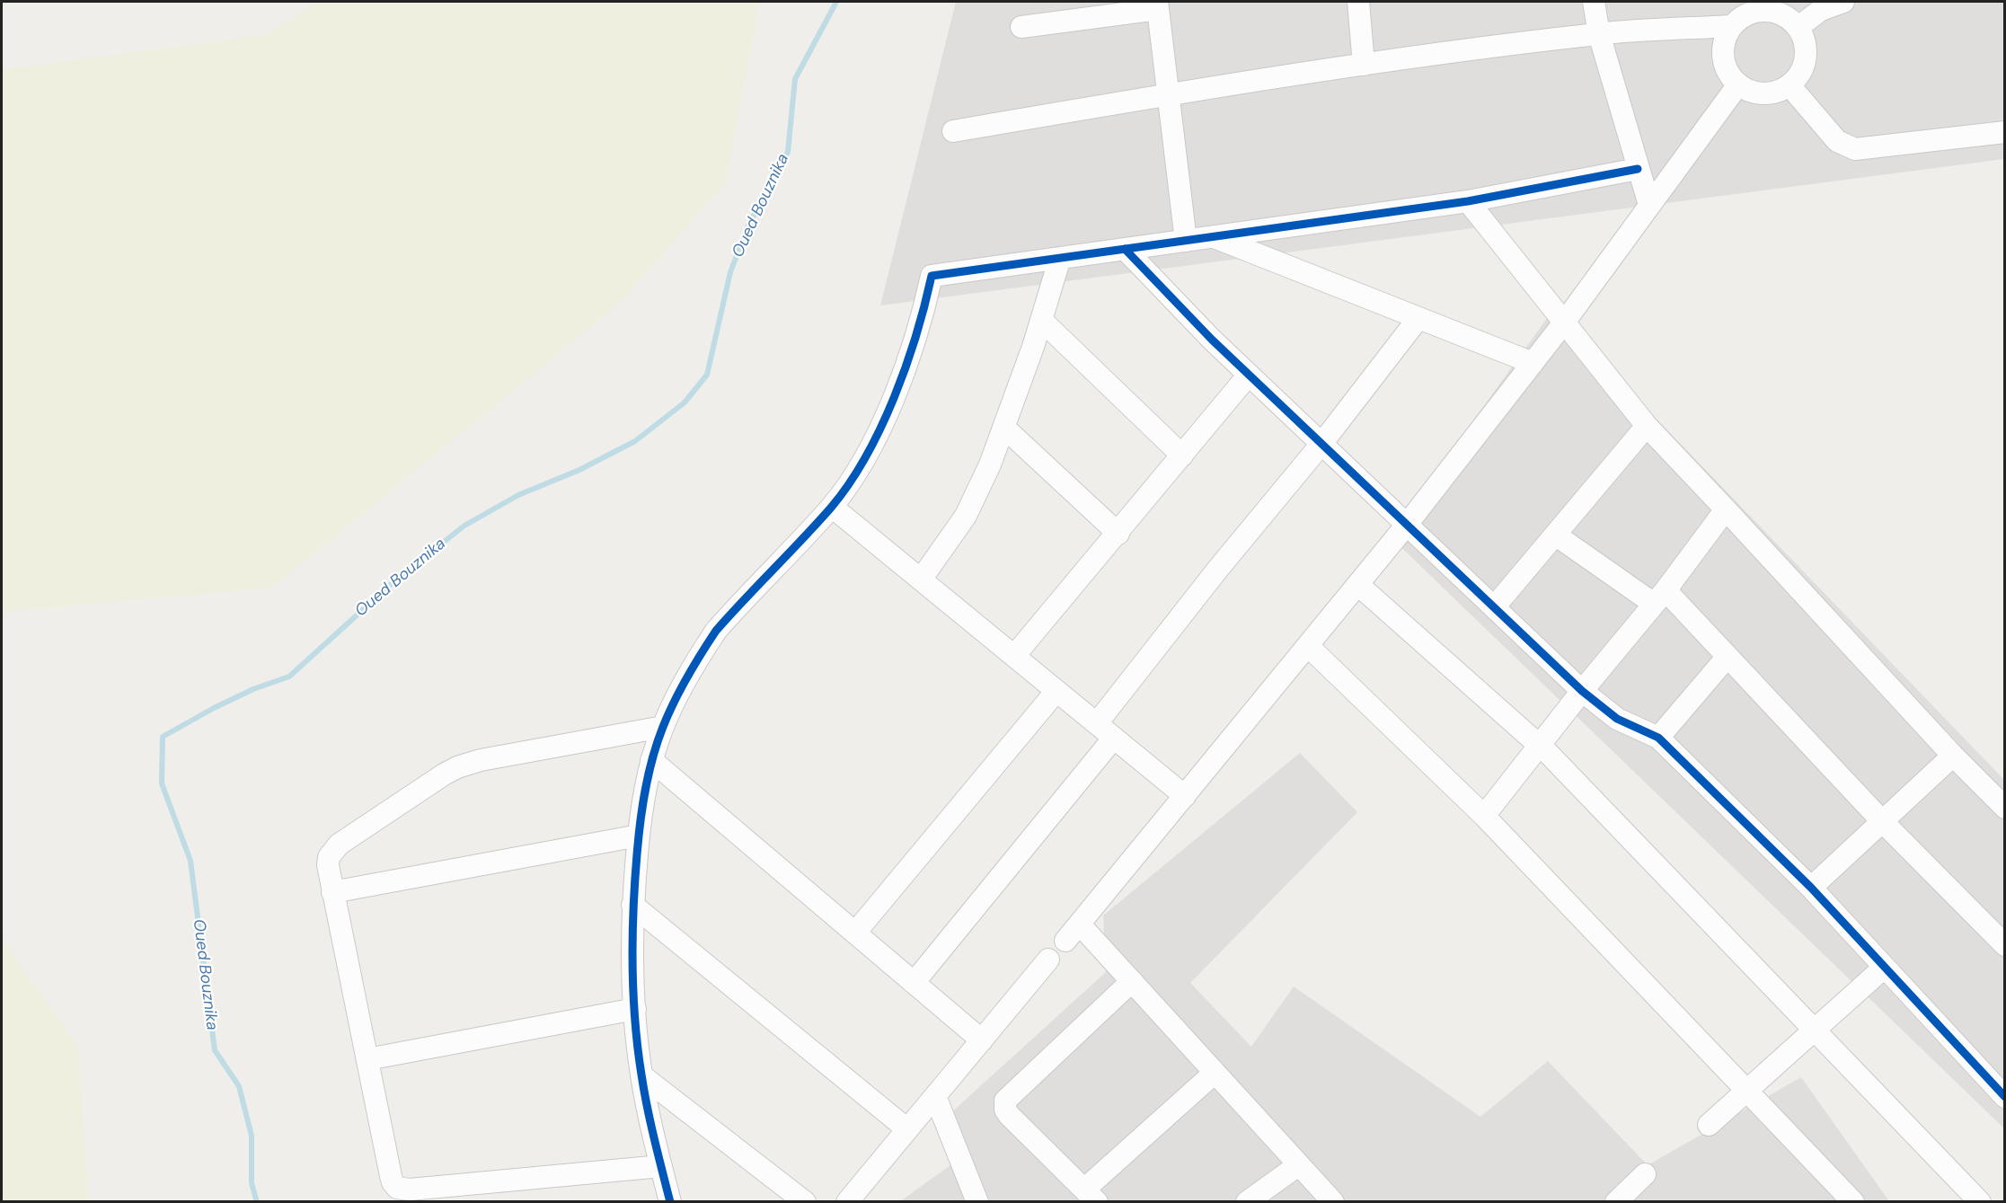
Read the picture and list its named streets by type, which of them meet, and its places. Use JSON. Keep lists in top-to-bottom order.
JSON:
{
  "water": ["Oued Bouznika"]
}
